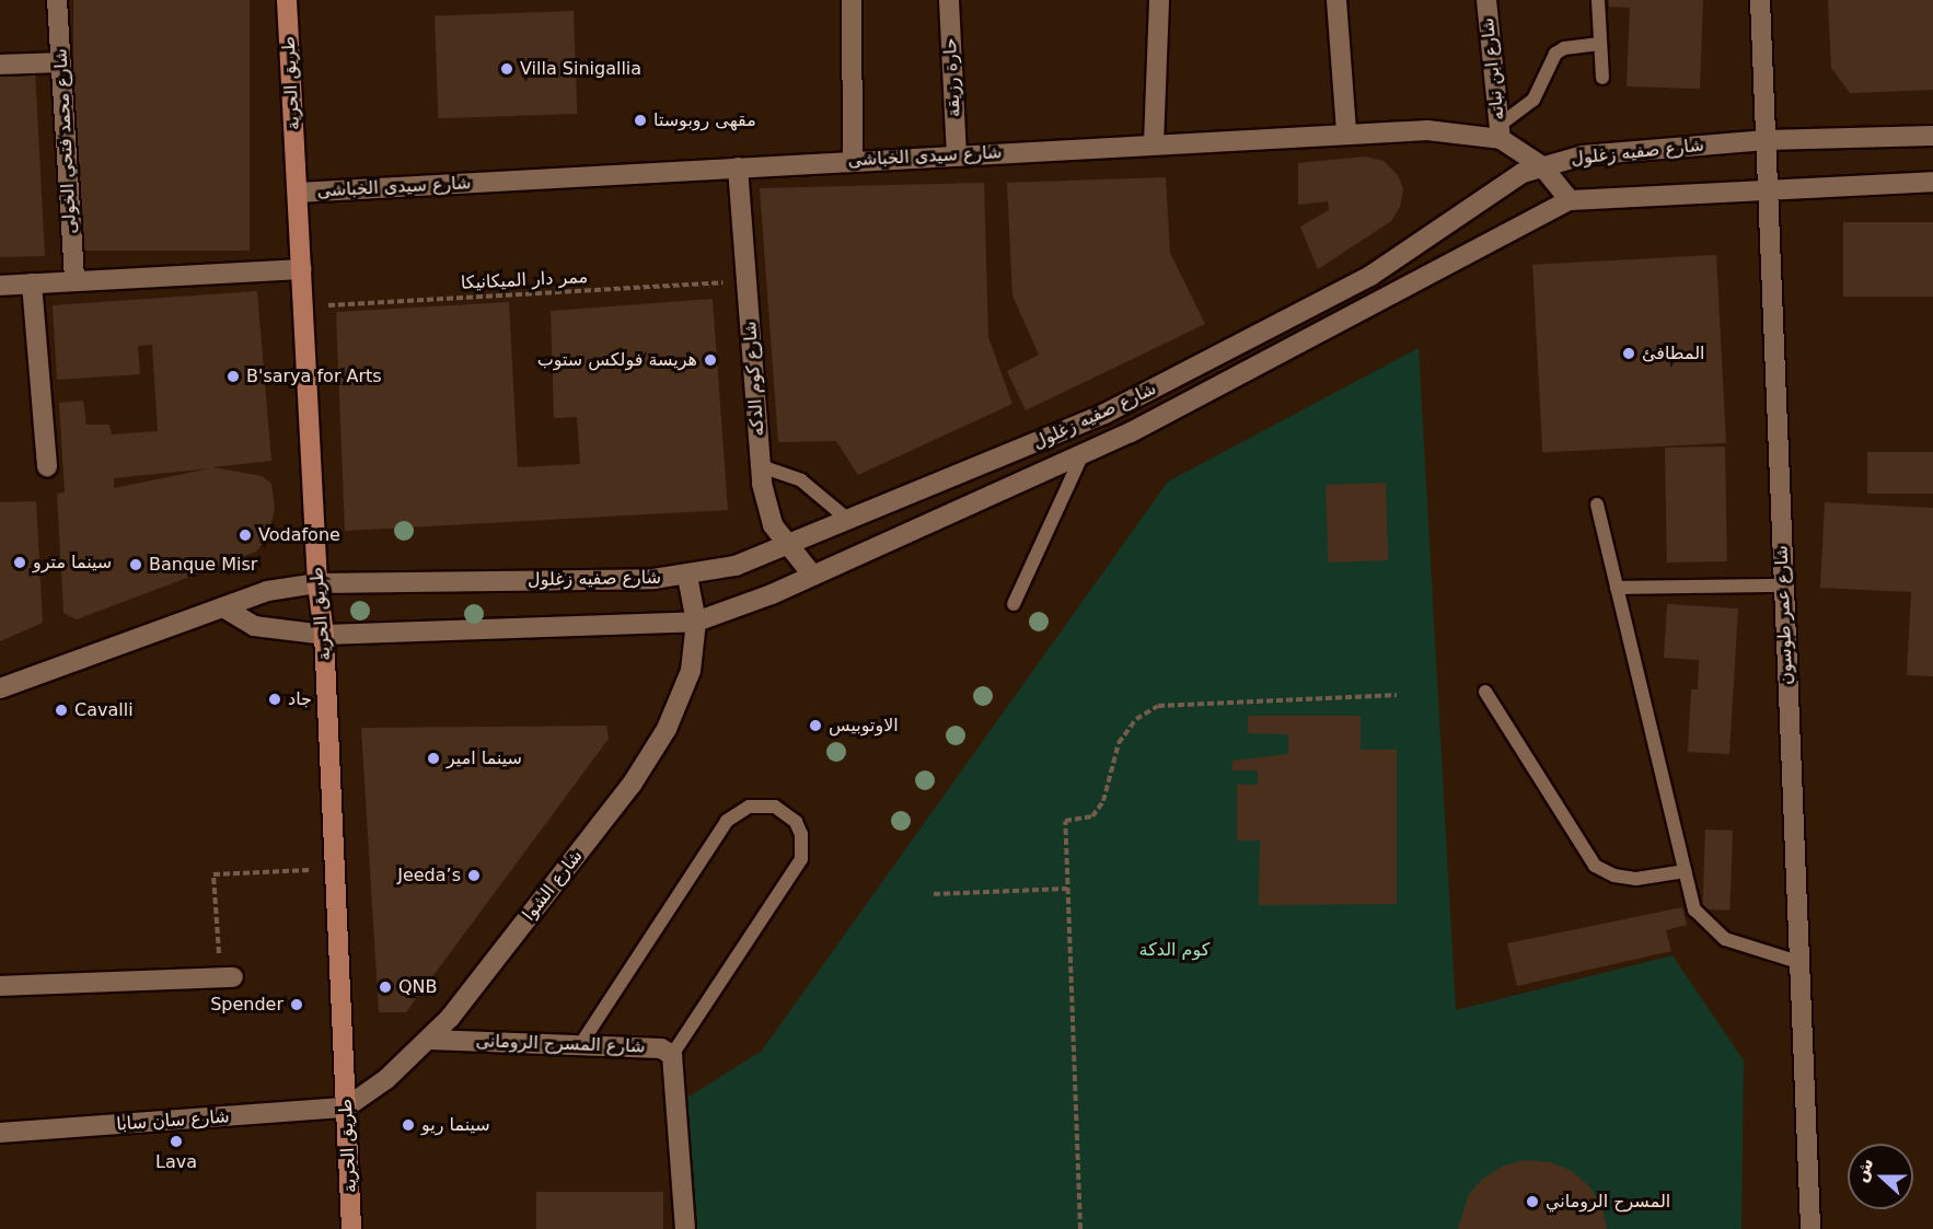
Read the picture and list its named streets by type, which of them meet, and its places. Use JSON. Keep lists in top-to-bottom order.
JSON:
{
  "streets": {
    "main road": [
      "شارع ابن نباته",
      "حارة رزيقة",
      "طريق الحرية",
      "شارع محمد فتحي الخولى",
      "شارع صفيه زغلول",
      "شارع سيدى الخباشى",
      "شارع كوم الدكه",
      "شارع عمر طوسون",
      "شارع الشوا",
      "شارع المسرح الرومانى",
      "شارع سان سابا"
    ],
    "path": ["ممر دار الميكانيكا"]
  },
  "crossings": [
    ["شارع ابن نباته", "شارع سيدى الخباشى"],
    ["حارة رزيقة", "شارع سيدى الخباشى"],
    ["طريق الحرية", "شارع صفيه زغلول"],
    ["طريق الحرية", "شارع سيدى الخباشى"],
    ["طريق الحرية", "ممر دار الميكانيكا"],
    ["طريق الحرية", "شارع الشوا"],
    ["طريق الحرية", "شارع سان سابا"],
    ["شارع صفيه زغلول", "شارع سيدى الخباشى"],
    ["شارع صفيه زغلول", "شارع كوم الدكه"],
    ["شارع صفيه زغلول", "شارع عمر طوسون"],
    ["شارع صفيه زغلول", "شارع الشوا"],
    ["شارع سيدى الخباشى", "شارع كوم الدكه"],
    ["ممر دار الميكانيكا", "شارع كوم الدكه"],
    ["شارع الشوا", "شارع المسرح الرومانى"],
    ["شارع الشوا", "شارع سان سابا"]
  ],
  "parks": ["كوم الدكة"],
  "places": [
    "Villa Sinigallia",
    "مقهى روبوستا",
    "المطافئ",
    "هريسة فولكس ستوب",
    "B'sarya for Arts",
    "Vodafone",
    "سينما مترو",
    "Banque Misr",
    "جاد",
    "Cavalli",
    "الاوتوبيس",
    "سينما امير",
    "Jeeda’s",
    "QNB",
    "Spender",
    "سينما ريو",
    "Lava",
    "المسرح الروماني"
  ],
  "north": "left"
}
